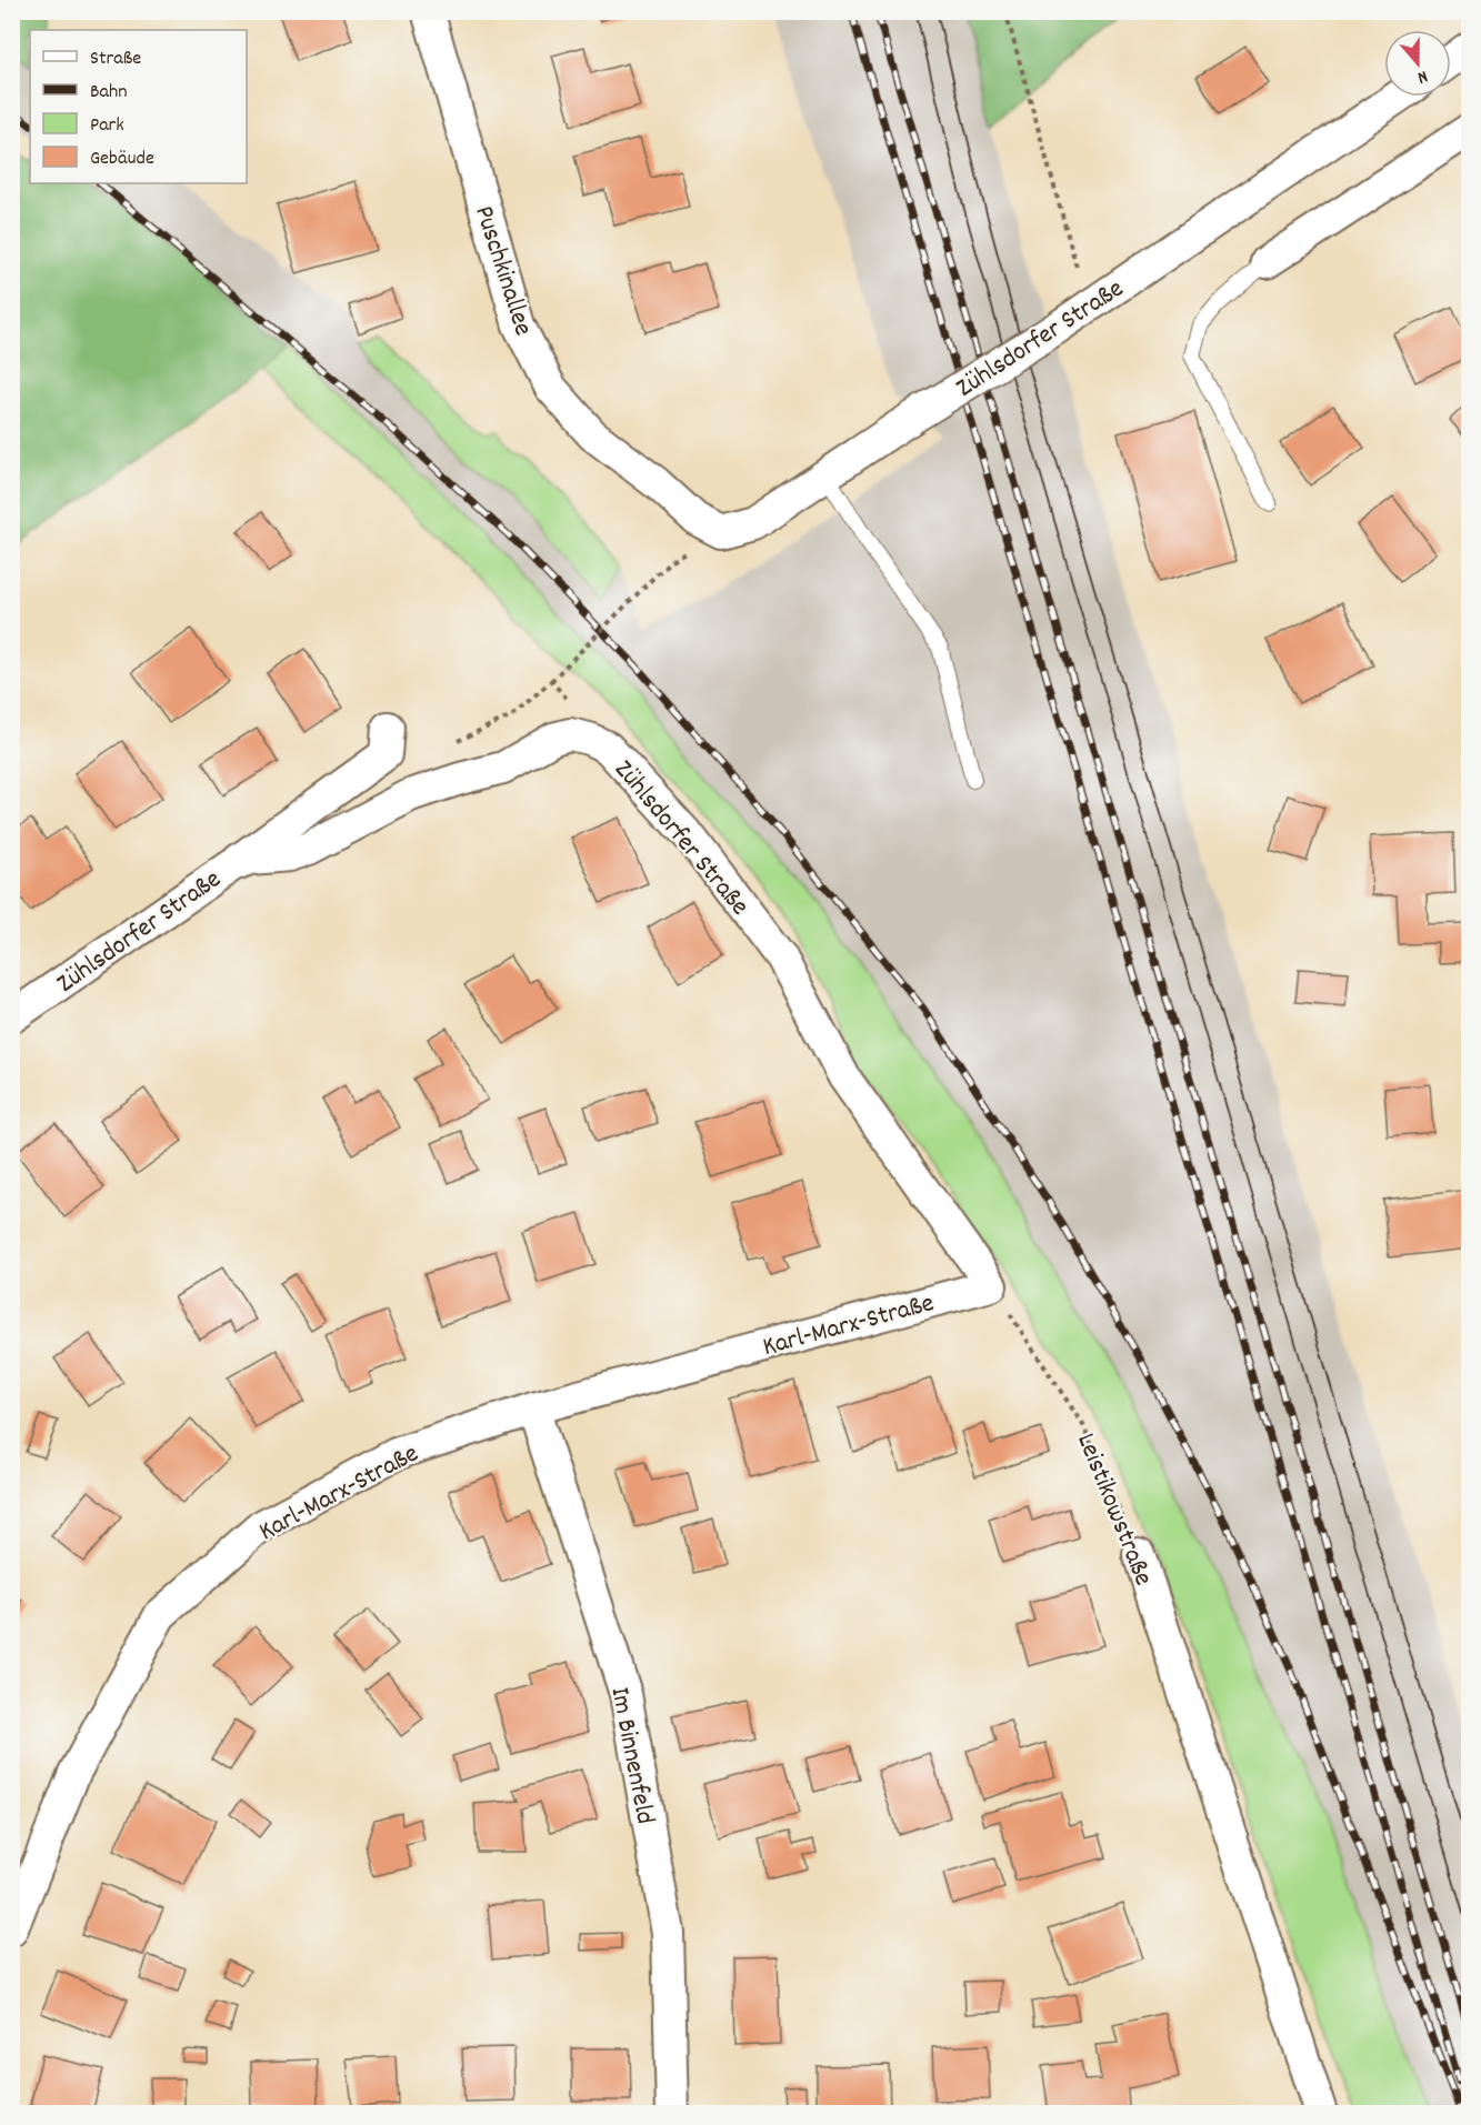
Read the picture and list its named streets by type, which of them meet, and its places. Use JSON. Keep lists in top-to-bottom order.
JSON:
{
  "streets": {
    "street": [
      "Puschkinallee",
      "Zühlsdorfer Straße",
      "Karl-Marx-Straße",
      "Leistikowstraße",
      "Im Binnenfeld"
    ]
  },
  "crossings": [
    ["Puschkinallee", "Zühlsdorfer Straße"],
    ["Zühlsdorfer Straße", "Karl-Marx-Straße"],
    ["Zühlsdorfer Straße", "Leistikowstraße"],
    ["Karl-Marx-Straße", "Leistikowstraße"],
    ["Karl-Marx-Straße", "Im Binnenfeld"]
  ],
  "legend": [
    "Straße",
    "Bahn",
    "Park",
    "Gebäude"
  ],
  "north": "bottom"
}
